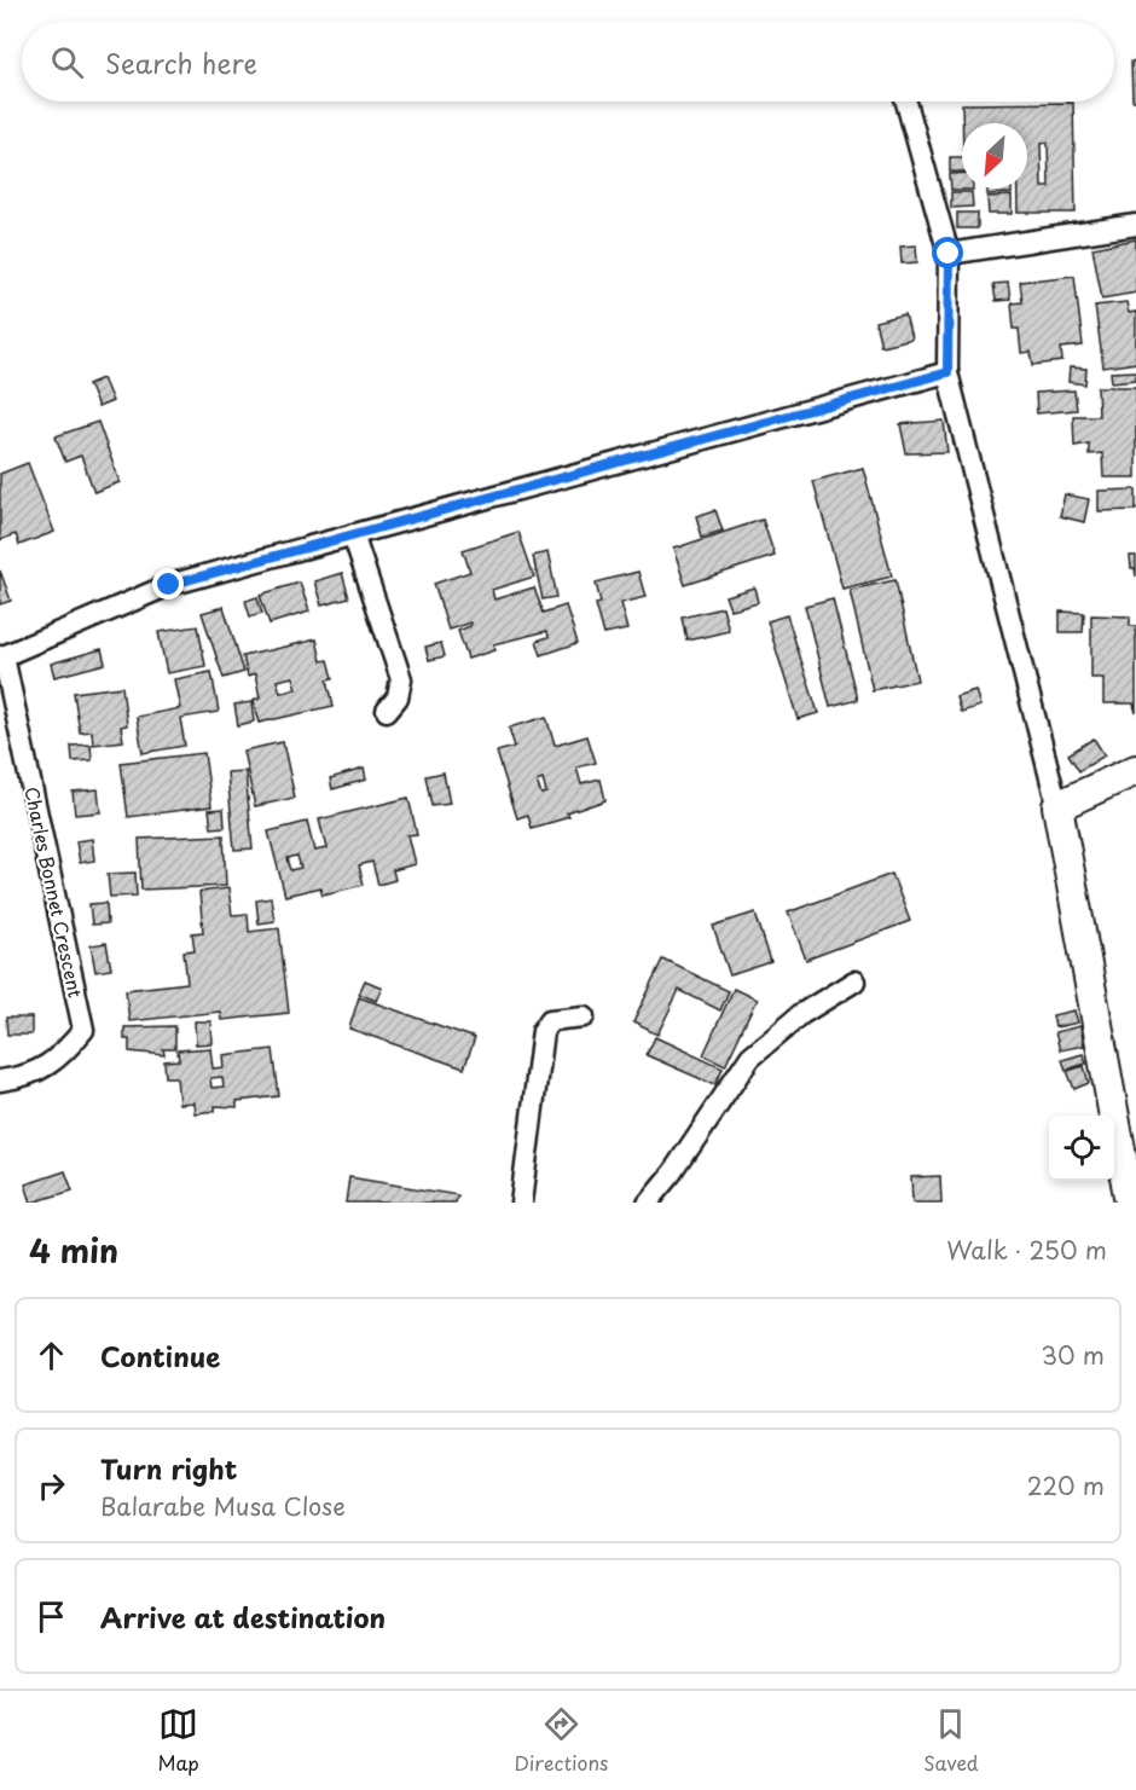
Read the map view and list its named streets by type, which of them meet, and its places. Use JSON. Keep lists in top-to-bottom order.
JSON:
{
  "streets": {
    "street": ["Charles Bonnet Crescent"]
  },
  "north": "bottom left",
  "page": {
    "search": "Search here",
    "heading": ["4 min", "Walk · 250 m"],
    "list": [
      ["Continue", "30 m"],
      ["Turn right", "Balarabe Musa Close", "220 m"],
      "Arrive at destination"
    ],
    "nav": ["Map", "Directions", "Saved"]
  }
}
